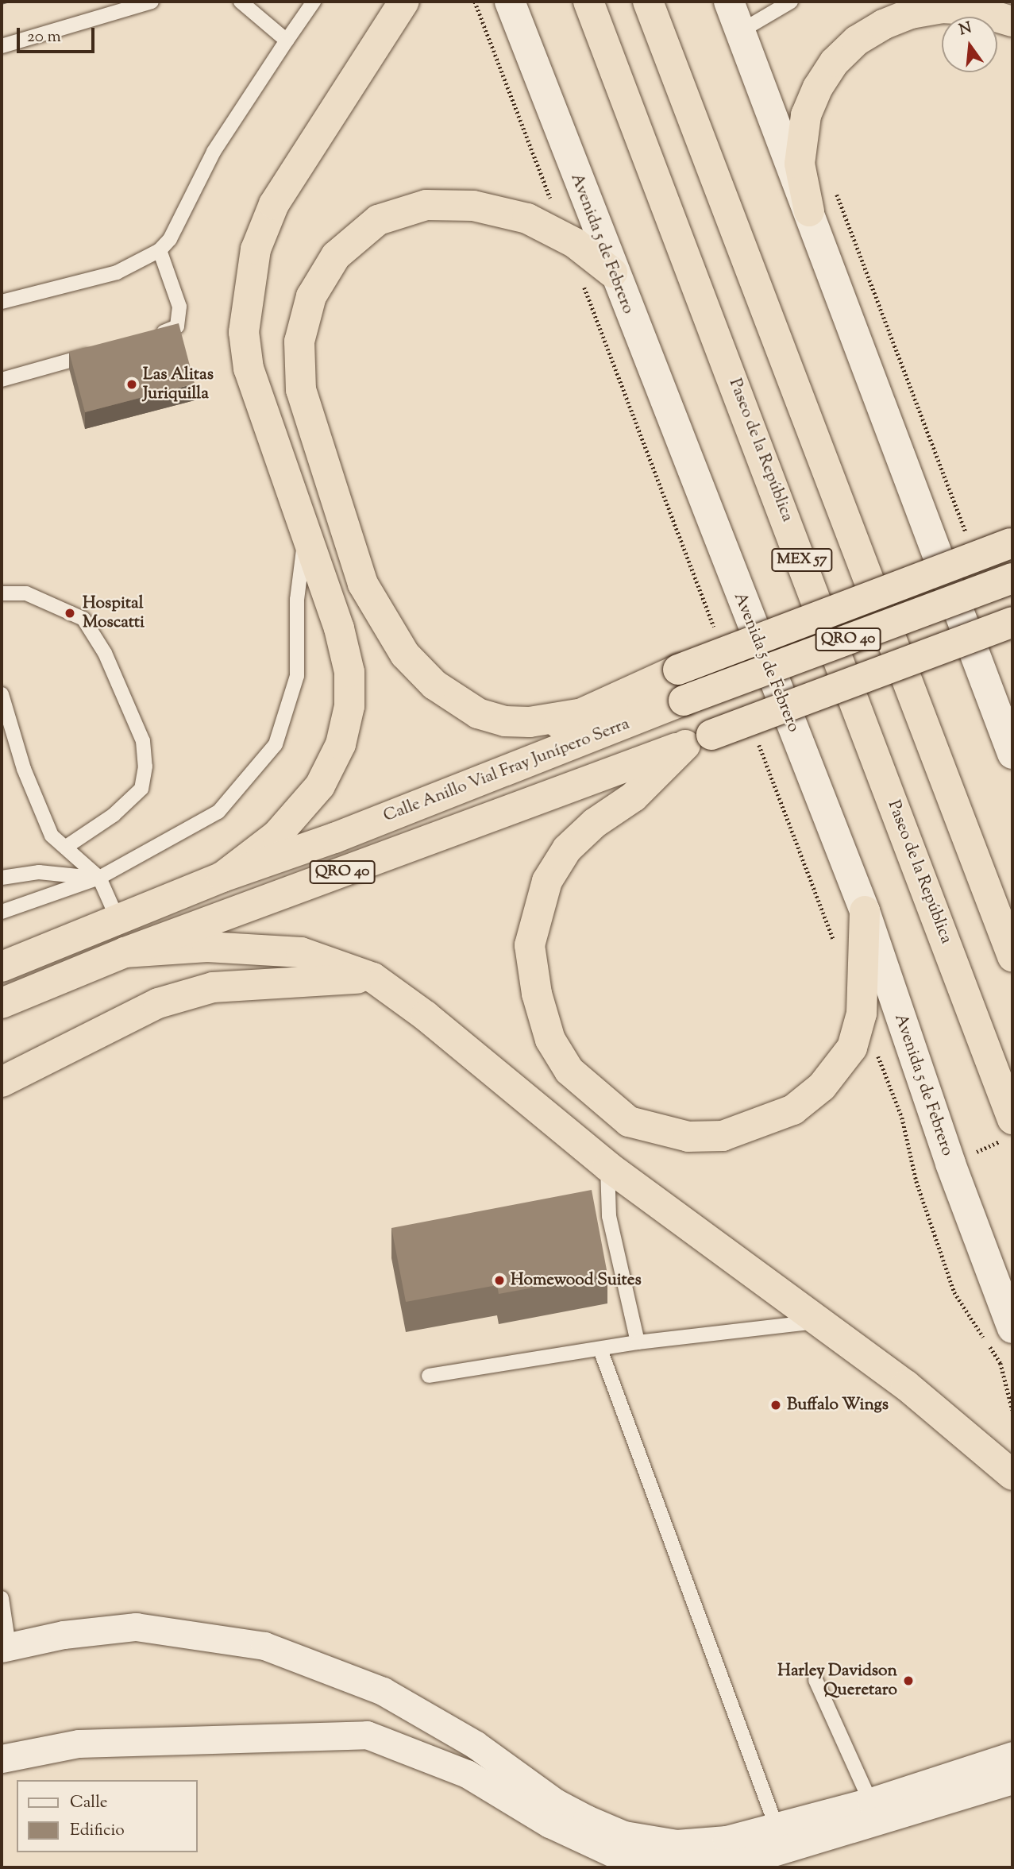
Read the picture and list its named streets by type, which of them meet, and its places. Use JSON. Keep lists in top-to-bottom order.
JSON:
{
  "streets": {
    "highway": [
      "Paseo de la República",
      "MEX 57",
      "QRO 40",
      "Calle Anillo Vial Fray Junípero Serra"
    ],
    "main road": ["Avenida 5 de Febrero"]
  },
  "places": [
    "Las Alitas Juriquilla",
    "Hospital Moscatti",
    "Homewood Suites",
    "Buffalo Wings",
    "Harley Davidson Queretaro"
  ],
  "legend": ["Calle", "Edificio"],
  "scale_bar": "20 m",
  "north": "top"
}
